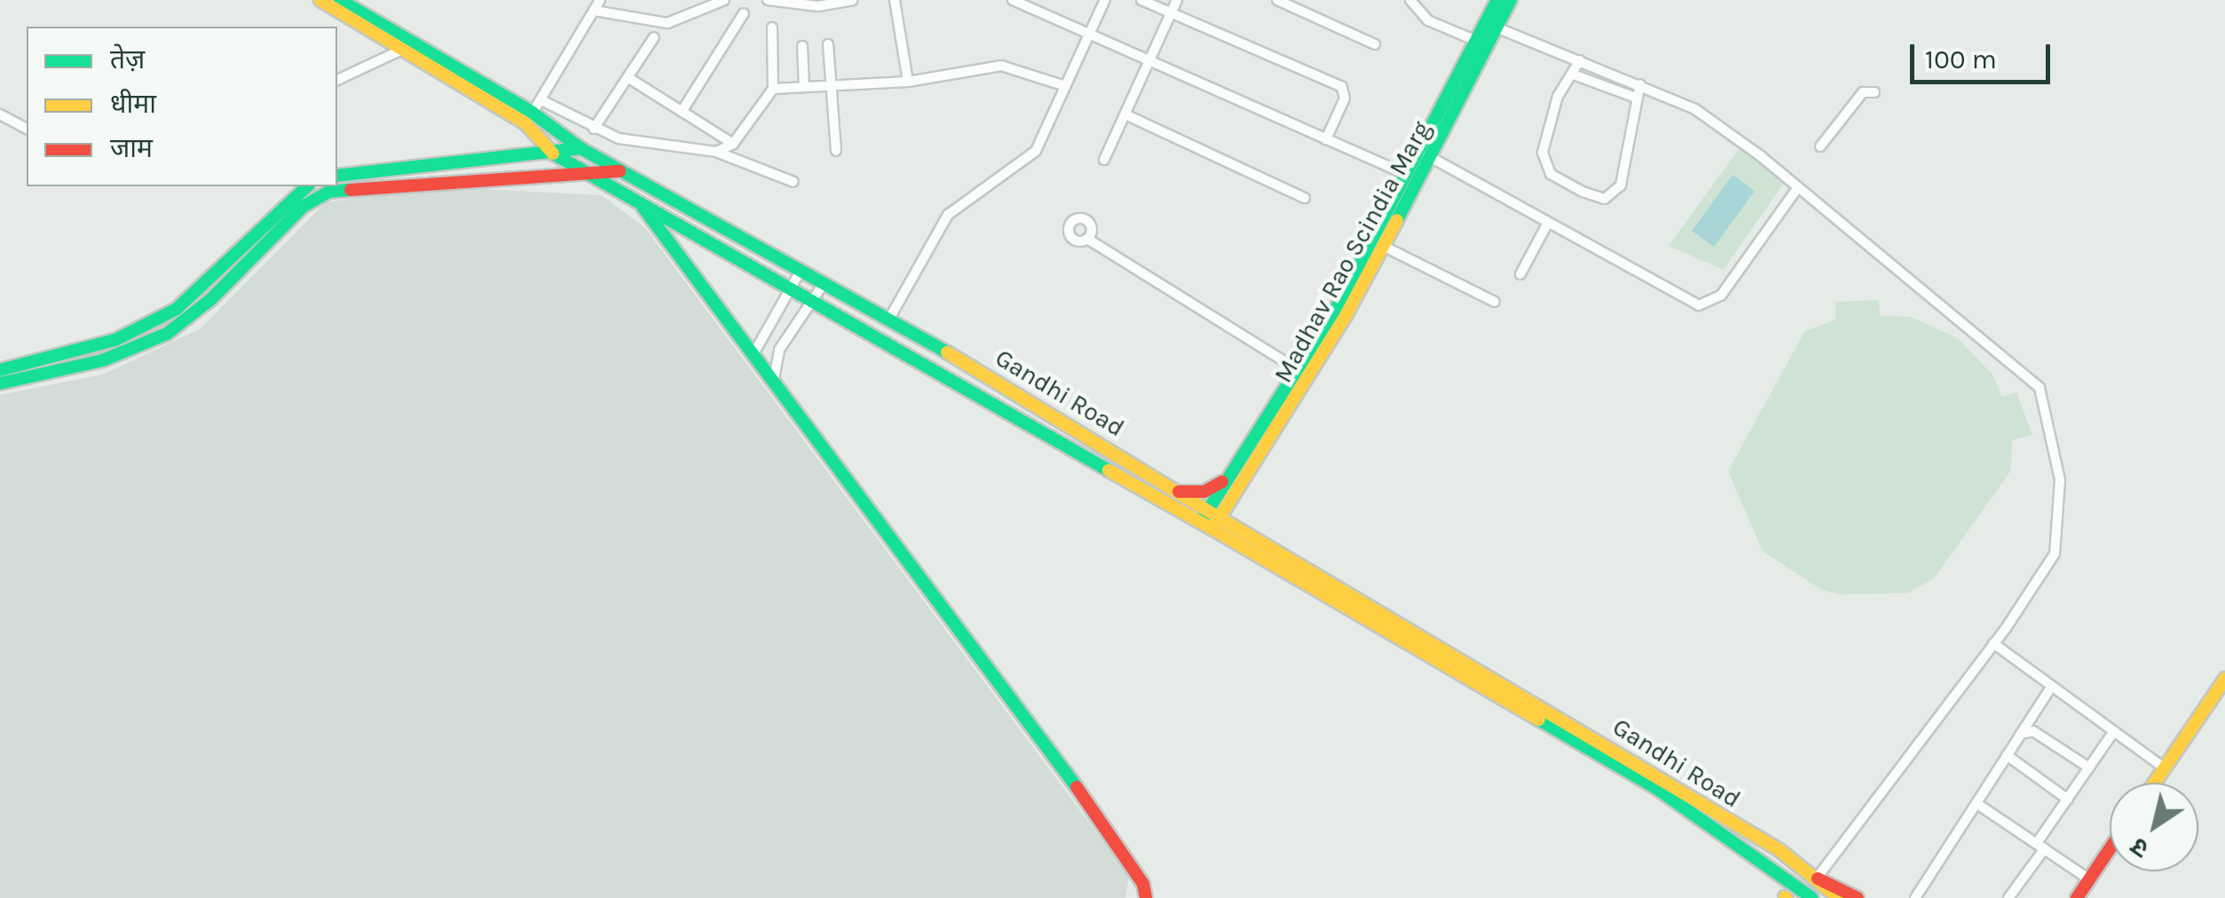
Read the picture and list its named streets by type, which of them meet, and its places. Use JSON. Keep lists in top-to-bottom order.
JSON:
{
  "streets": {
    "main road": ["Madhav Rao Scindia Marg", "Gandhi Road"]
  },
  "crossings": [
    ["Madhav Rao Scindia Marg", "Gandhi Road"]
  ],
  "legend": ["तेज़", "धीमा", "जाम"],
  "scale_bar": "100 m",
  "north": "bottom left"
}
